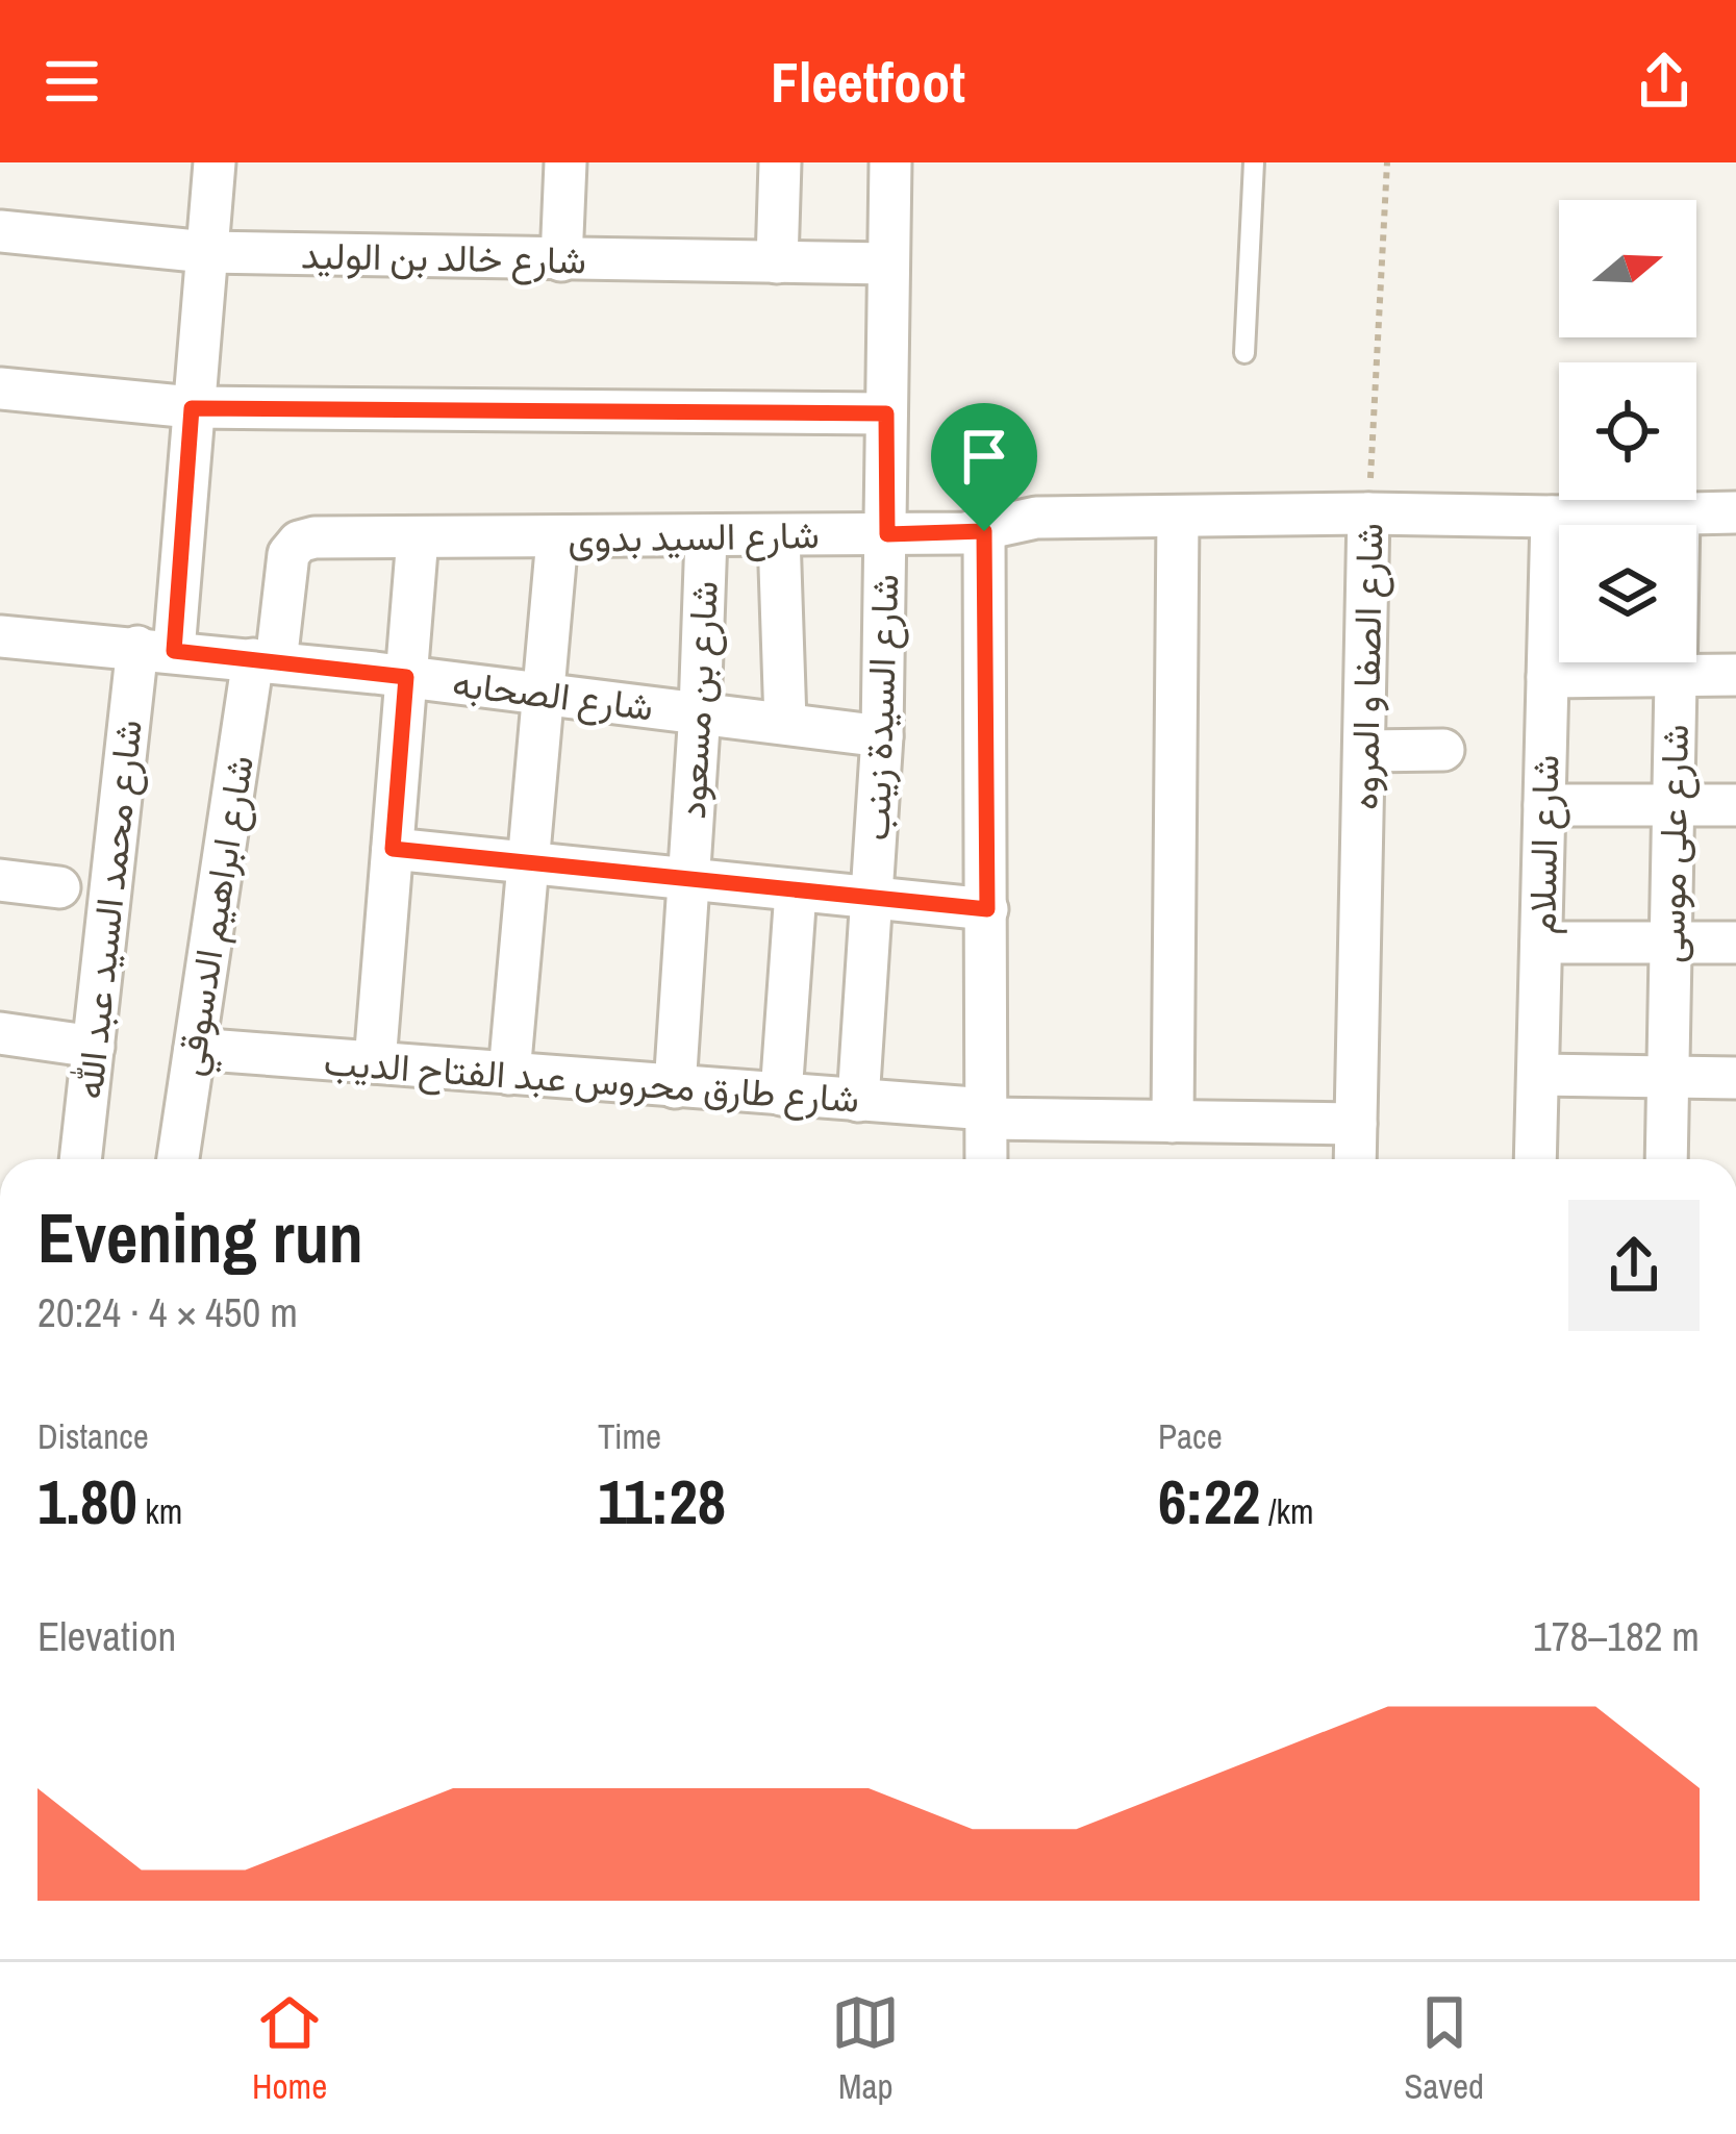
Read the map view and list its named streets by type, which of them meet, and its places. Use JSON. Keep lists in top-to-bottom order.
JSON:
{
  "streets": {
    "street": [
      "شارع خالد بن الوليد",
      "شارع السيد بدوى",
      "شارع الصفا و المروه",
      "شارع الصحابه",
      "شارع بن مسعود",
      "شارع السيدة زينب",
      "شارع على موسى",
      "شارع السلام",
      "شارع محمد السيد عبد الله",
      "شارع ابراهيم الدسوقي",
      "شارع طارق محروس عبد الفتاح الديب"
    ]
  },
  "crossings": [
    ["شارع خالد بن الوليد", "شارع السيدة زينب"],
    ["شارع خالد بن الوليد", "شارع محمد السيد عبد الله"],
    ["شارع السيد بدوى", "شارع الصفا و المروه"],
    ["شارع السيد بدوى", "شارع الصحابه"],
    ["شارع السيد بدوى", "شارع بن مسعود"],
    ["شارع السيد بدوى", "شارع السيدة زينب"],
    ["شارع السيد بدوى", "شارع على موسى"],
    ["شارع السيد بدوى", "شارع السلام"],
    ["شارع السيد بدوى", "شارع ابراهيم الدسوقي"],
    ["شارع الصفا و المروه", "شارع طارق محروس عبد الفتاح الديب"],
    ["شارع الصحابه", "شارع بن مسعود"],
    ["شارع الصحابه", "شارع السيدة زينب"],
    ["شارع الصحابه", "شارع محمد السيد عبد الله"],
    ["شارع الصحابه", "شارع ابراهيم الدسوقي"],
    ["شارع بن مسعود", "شارع طارق محروس عبد الفتاح الديب"],
    ["شارع السيدة زينب", "شارع طارق محروس عبد الفتاح الديب"],
    ["شارع ابراهيم الدسوقي", "شارع طارق محروس عبد الفتاح الديب"]
  ],
  "north": "right",
  "page": {
    "header": "Fleetfoot",
    "heading": ["Evening run", "20:24 · 4 × 450 m"],
    "stats": [
      ["Distance", "1.80 km"],
      ["Time", "11:28"],
      ["Pace", "6:22 /km"]
    ],
    "chart": ["Elevation", "178–182 m"],
    "tabs": ["Home", "Map", "Saved"]
  }
}
